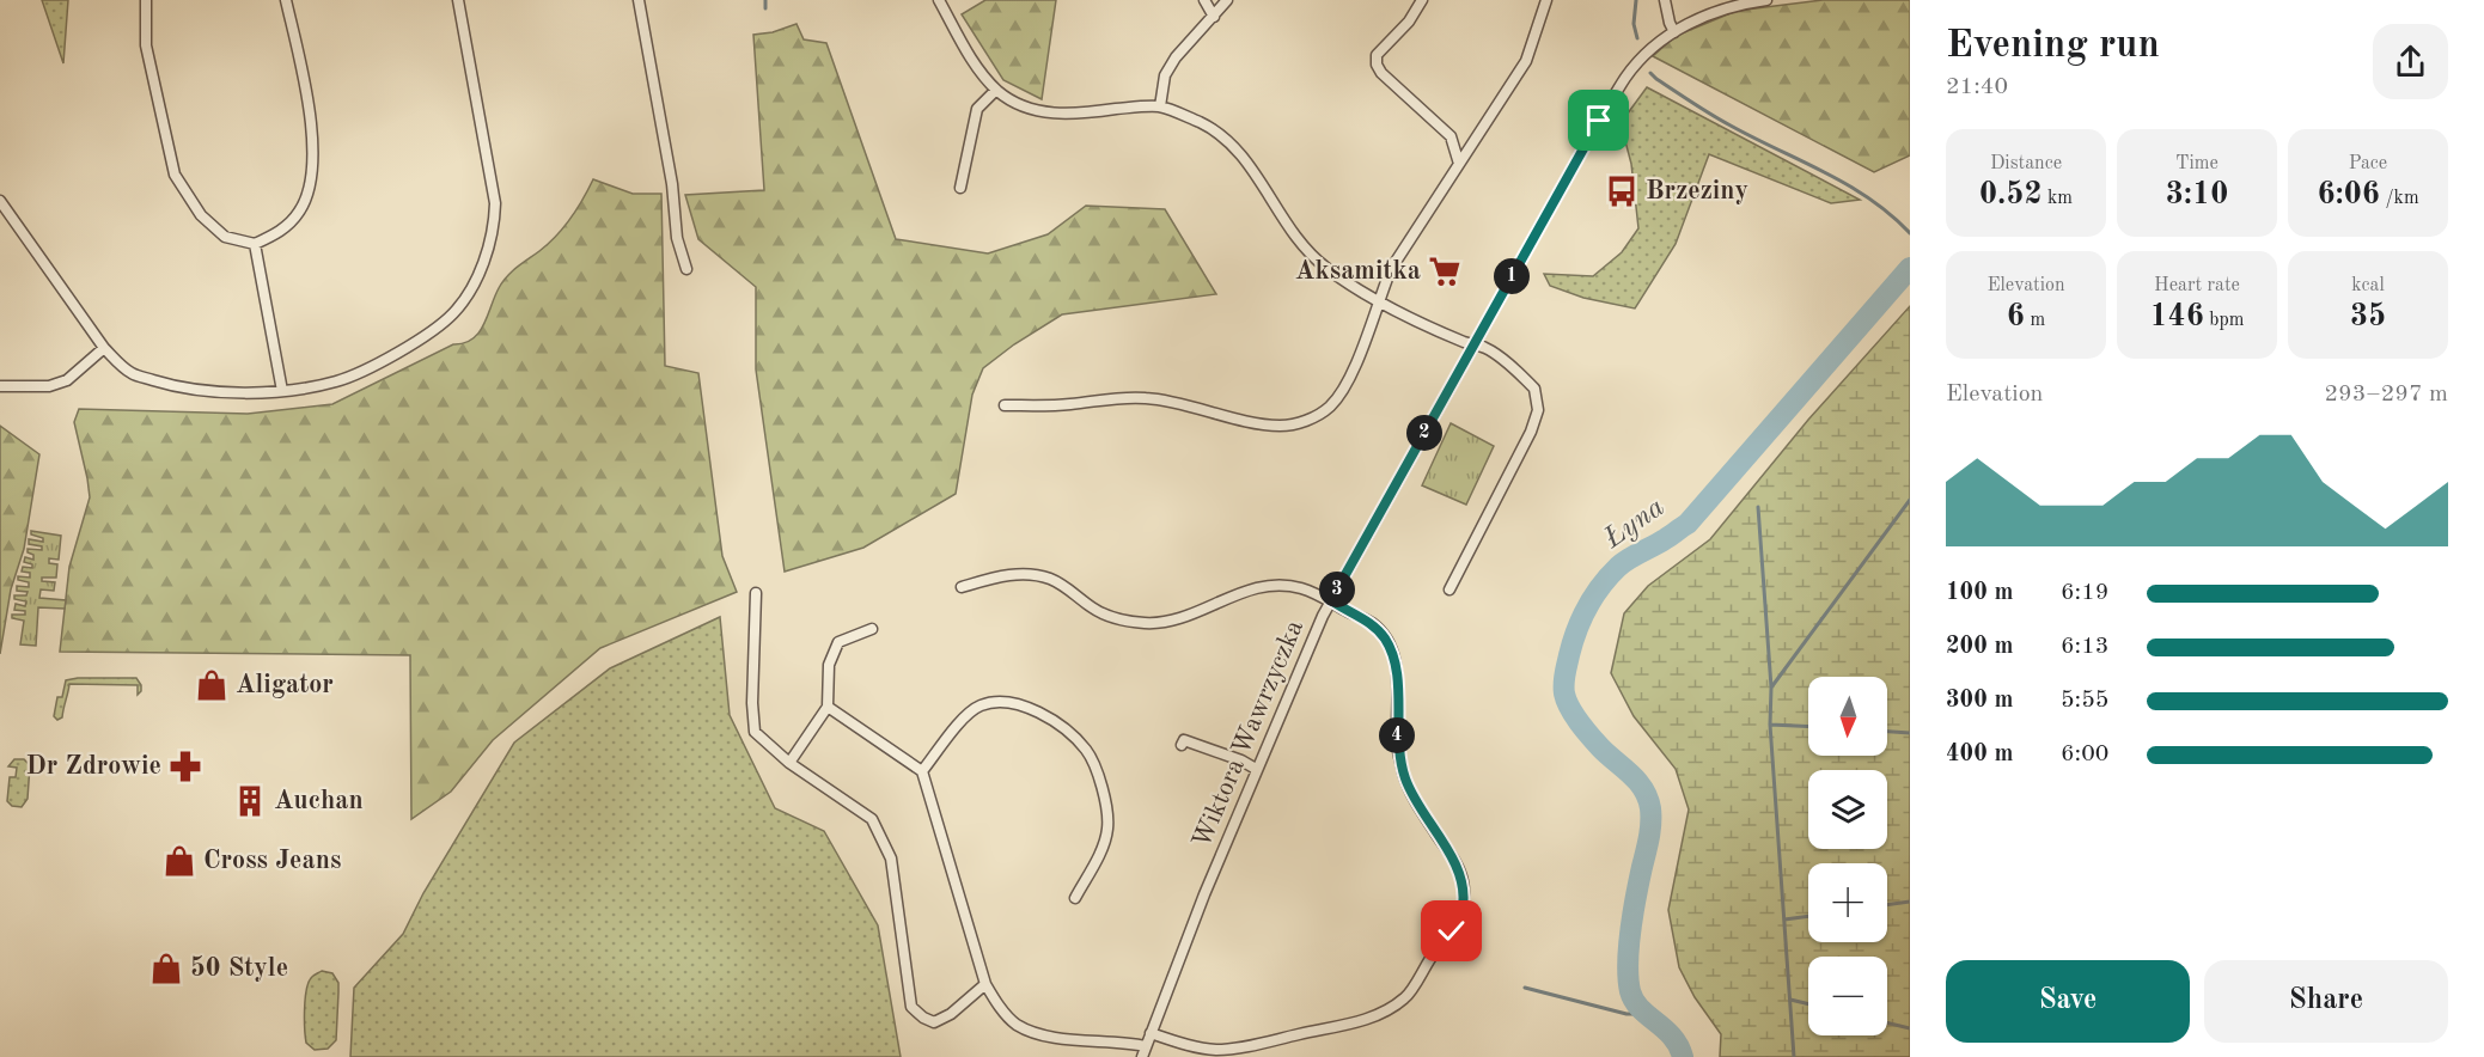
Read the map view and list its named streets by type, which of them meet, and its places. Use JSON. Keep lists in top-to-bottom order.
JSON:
{
  "streets": {
    "street": ["Wiktora Wawrzyczka"]
  },
  "water": ["Łyna"],
  "places": {
    "bus stop": ["Brzeziny"],
    "supermarket": ["Aksamitka"],
    "shop": ["Aligator", "Cross Jeans", "50 Style"],
    "pharmacy": ["Dr Zdrowie"],
    "building": ["Auchan"]
  },
  "north": "bottom",
  "page": {
    "heading": ["Evening run", "21:40"],
    "stats": [
      ["Distance", "0.52 km"],
      ["Time", "3:10"],
      ["Pace", "6:06 /km"],
      ["Elevation", "6 m"],
      ["Heart rate", "146 bpm"],
      ["kcal", "35"]
    ],
    "pins": [
      "1",
      "2",
      "3",
      "4"
    ],
    "chart": ["Elevation", "293–297 m"],
    "list": [
      {
        "name": "100 m",
        "note": "6:19"
      },
      {
        "name": "200 m",
        "note": "6:13"
      },
      {
        "name": "300 m",
        "note": "5:55"
      },
      {
        "name": "400 m",
        "note": "6:00"
      }
    ],
    "map_buttons": ["+", "−"],
    "buttons": ["Save", "Share"]
  }
}
